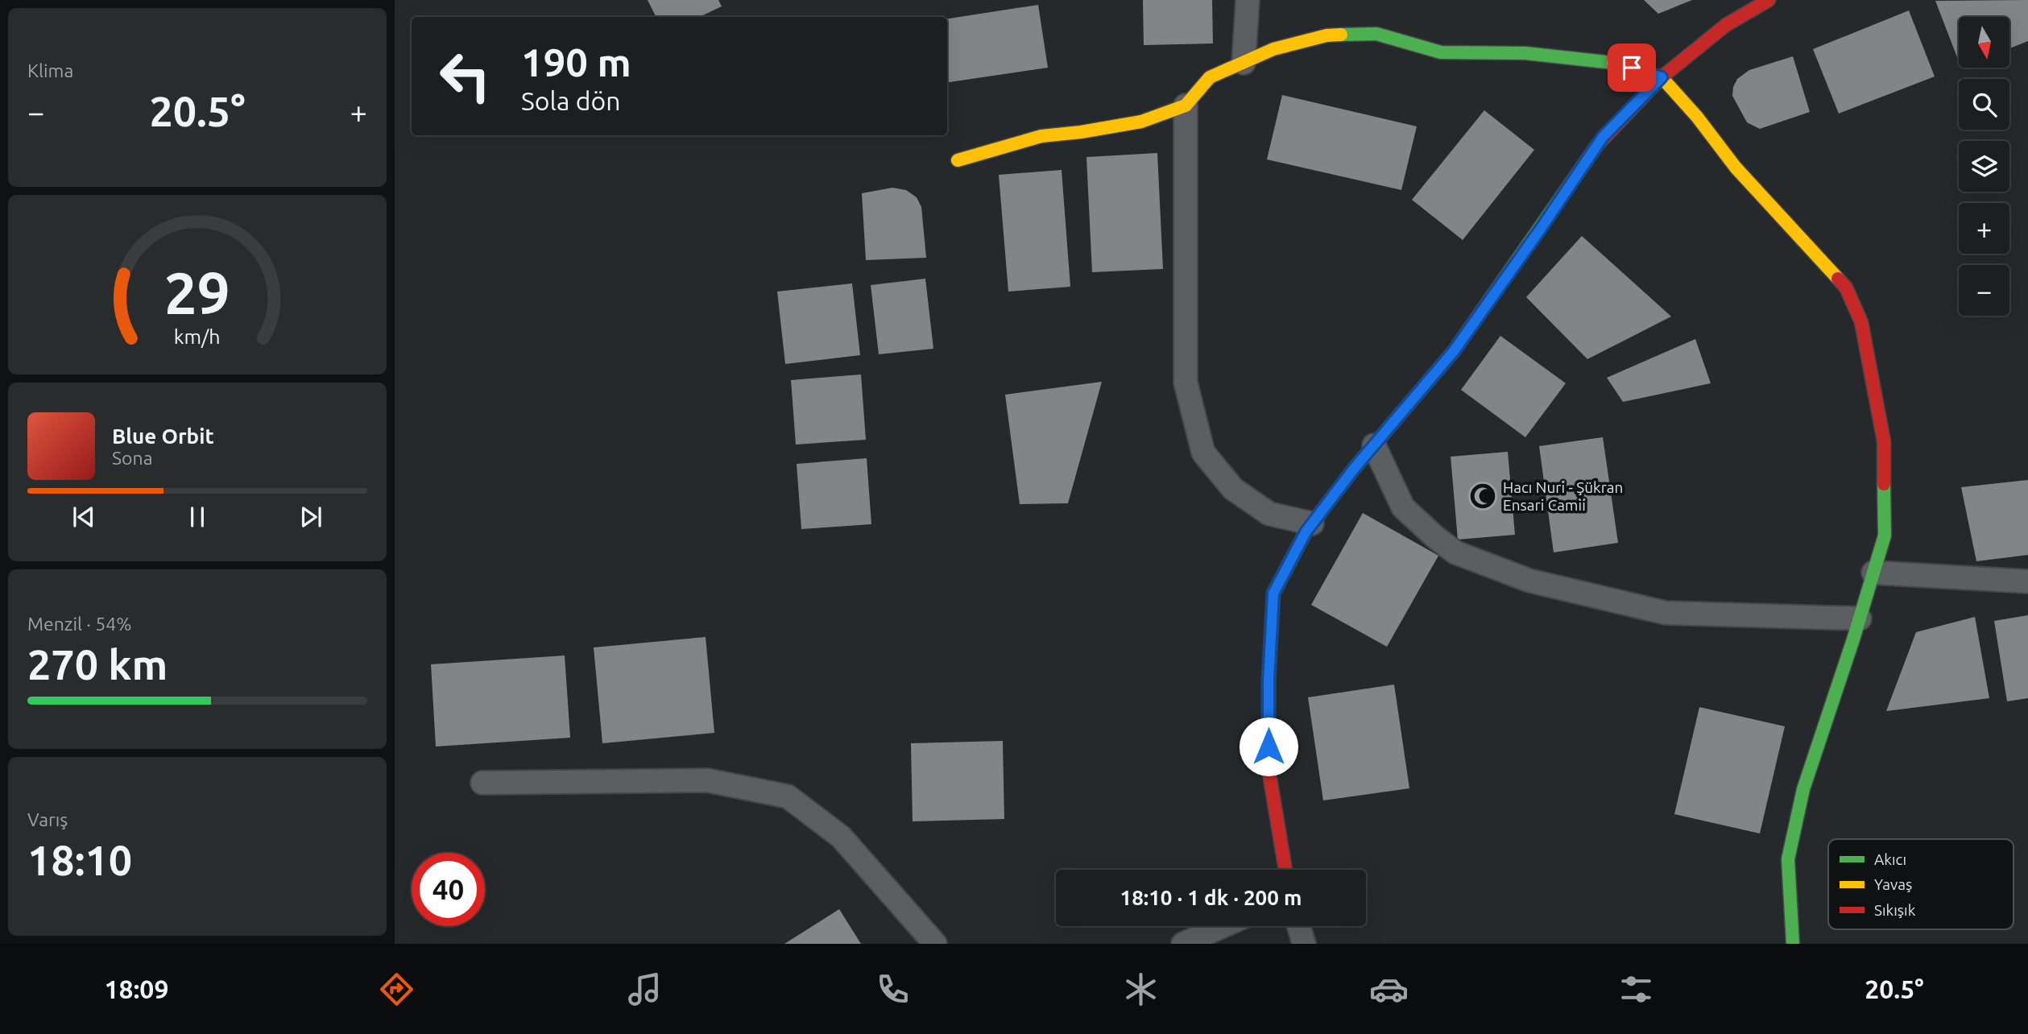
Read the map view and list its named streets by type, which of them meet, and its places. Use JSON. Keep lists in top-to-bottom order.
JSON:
{
  "places": {
    "mosque": ["Hacı Nuri - Şükran Ensari Camii"]
  },
  "legend": ["Akıcı", "Yavaş", "Sıkışık"],
  "north": "bottom",
  "page": {
    "tile": [
      "Klima",
      ["Menzil · 54%", "270 km"],
      ["Varış", "18:10"]
    ],
    "map_buttons": ["+", "−"],
    "turn": ["190 m", "Sola dön"],
    "heat": ["−", "20.5°", "+"],
    "song": ["Blue Orbit", "Sona"],
    "limit": "40",
    "trip": "18:10 · 1 dk · 200 m",
    "tabs": ["18:09", "20.5°"],
    "gauge": ["29", "km/h"]
  }
}
